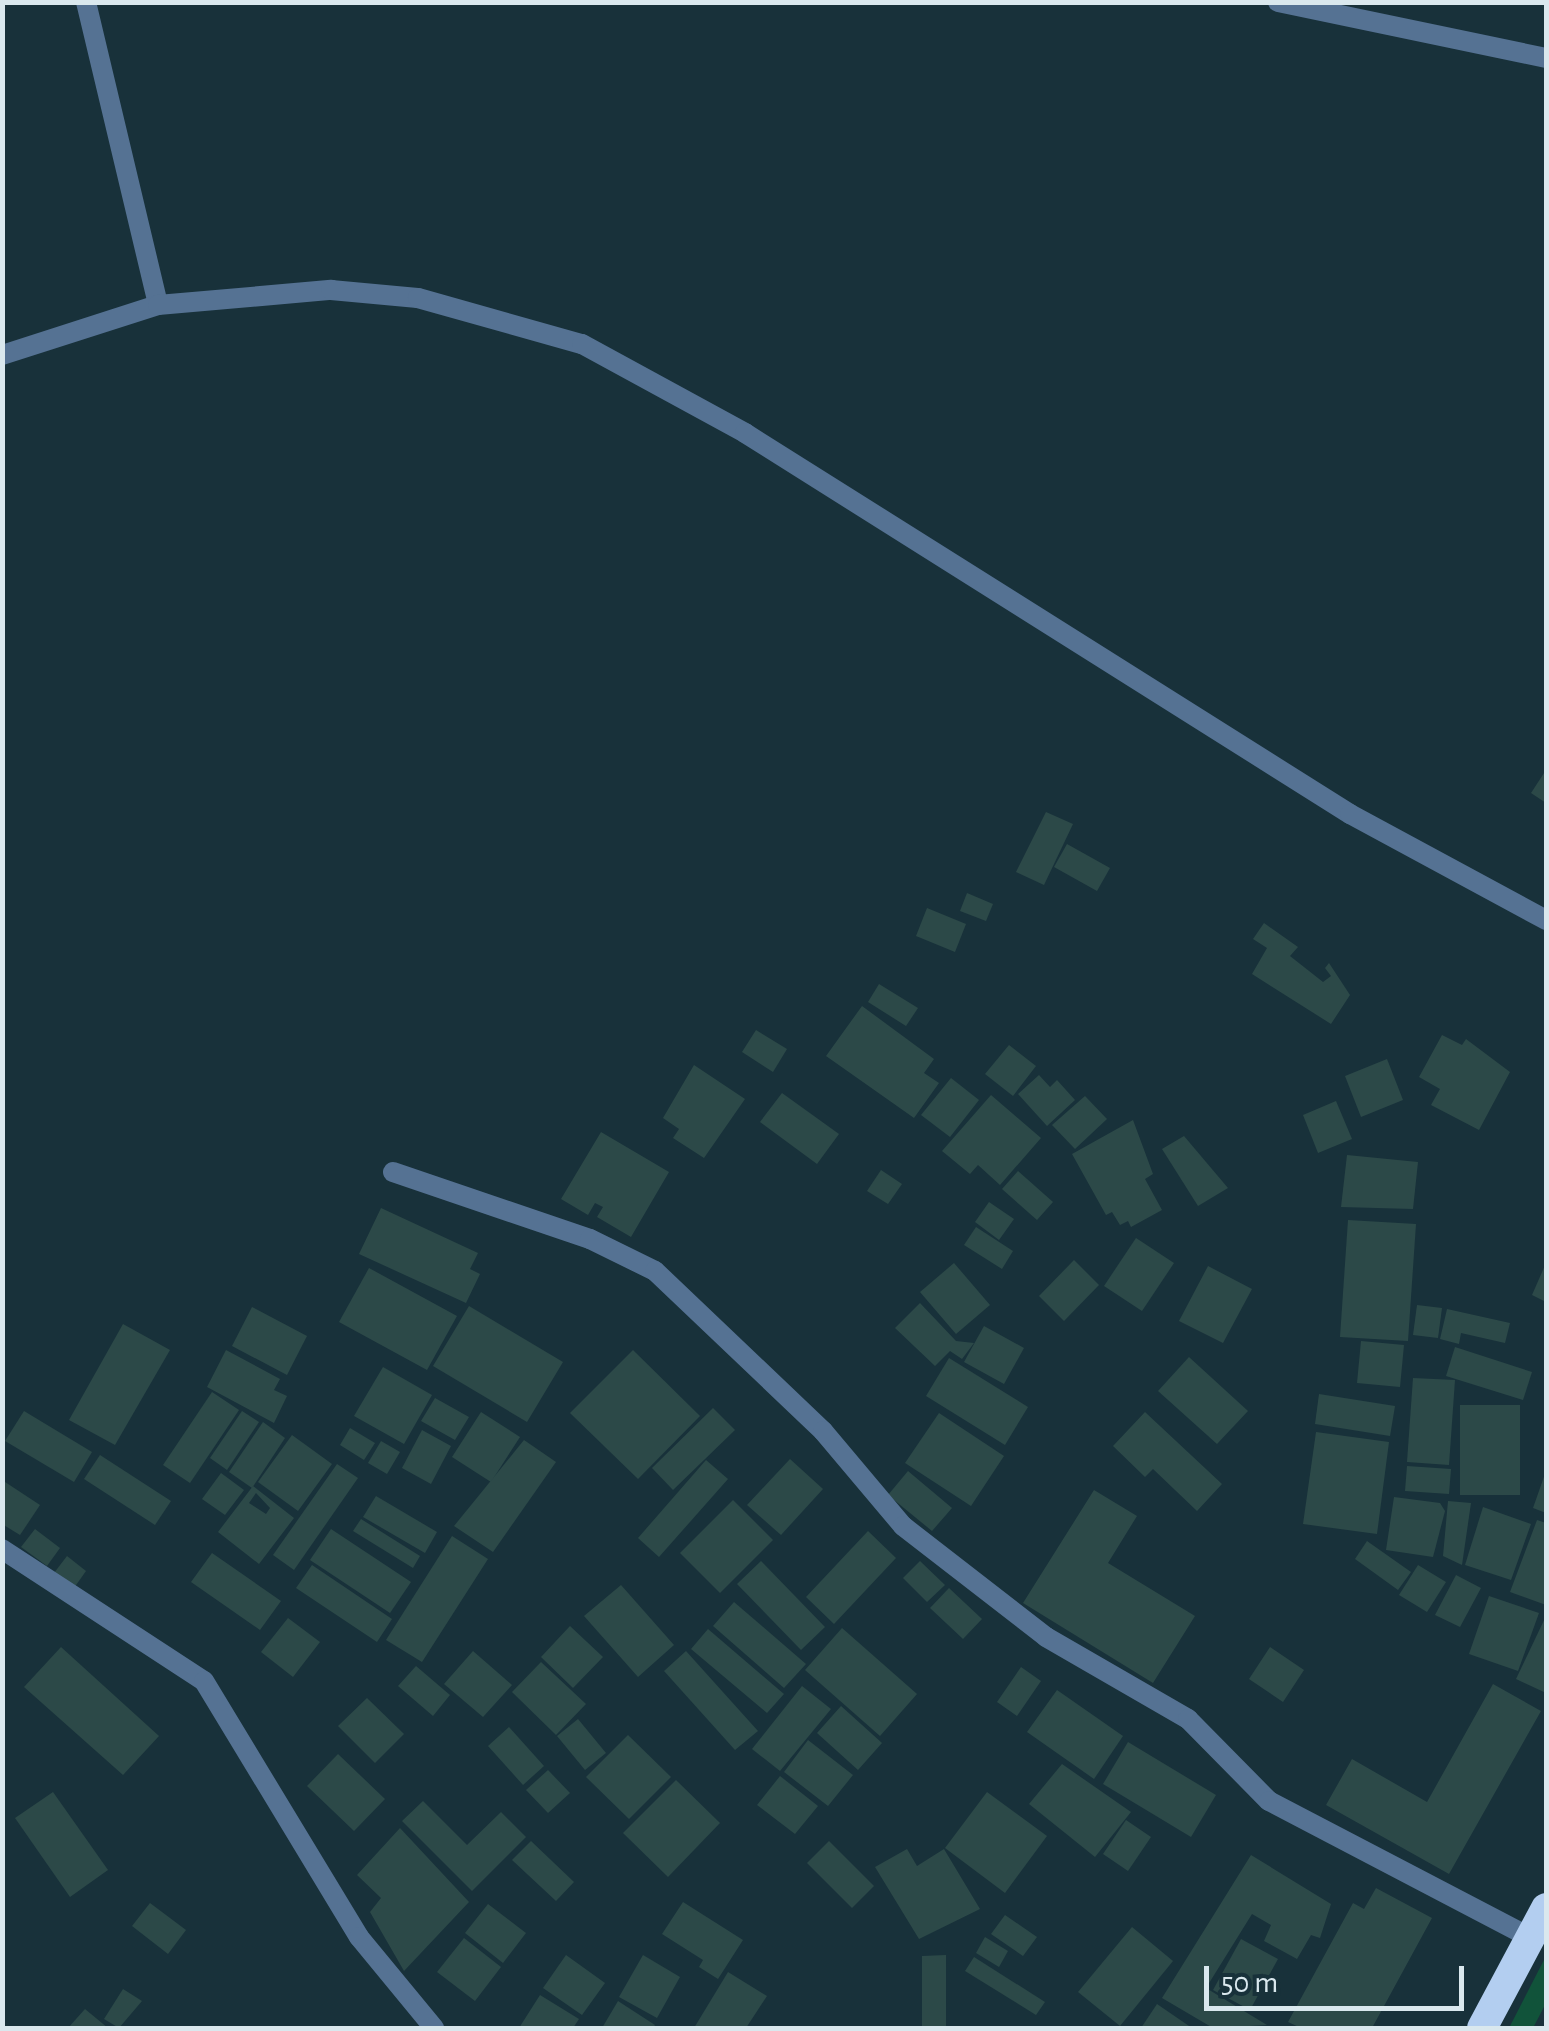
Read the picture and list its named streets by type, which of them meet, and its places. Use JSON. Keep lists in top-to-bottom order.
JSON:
{
  "scale_bar": "50 m"
}
